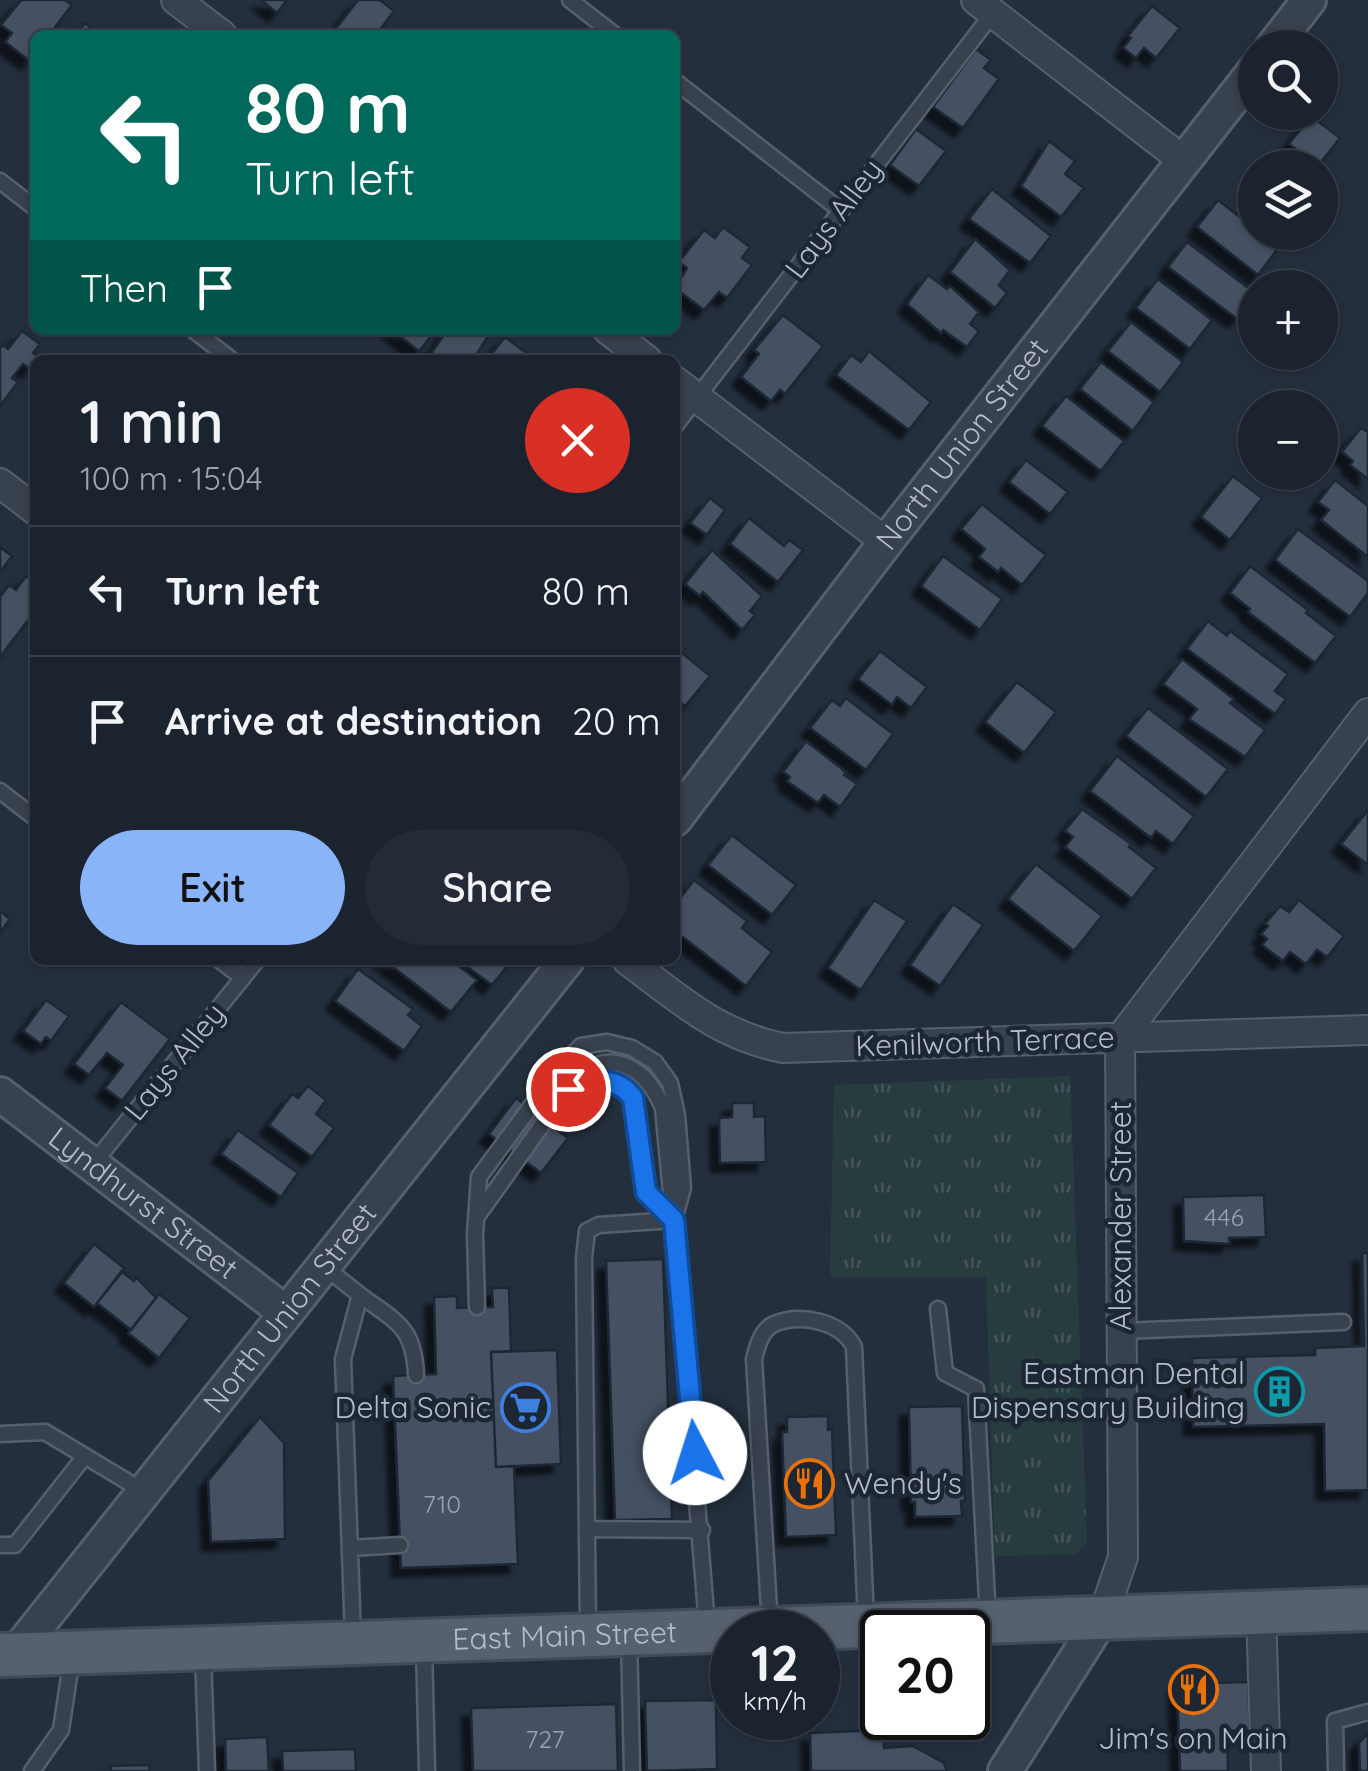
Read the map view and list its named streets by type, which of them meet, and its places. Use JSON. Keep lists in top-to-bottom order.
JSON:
{
  "streets": {
    "main road": ["East Main Street"],
    "street": [
      "North Union Street",
      "Kenilworth Terrace",
      "Lyndhurst Street",
      "Alexander Street"
    ],
    "lane": ["Lays Alley"]
  },
  "crossings": [
    ["Lays Alley", "Lyndhurst Street"],
    ["North Union Street", "Lyndhurst Street"],
    ["North Union Street", "East Main Street"],
    ["Kenilworth Terrace", "Alexander Street"],
    ["Alexander Street", "East Main Street"]
  ],
  "places": {
    "building": ["Eastman Dental Dispensary Building"],
    "supermarket": ["Delta Sonic"],
    "restaurant": ["Wendy's", "Jim's on Main"]
  },
  "house_numbers": ["446", "710", "727"],
  "page": {
    "map_buttons": ["+", "−"],
    "turn": ["80 m", "Turn left"],
    "then": "Then",
    "heading": ["1 min", "100 m · 15:04"],
    "list": [
      {
        "name": "Turn left",
        "value": "80 m"
      },
      {
        "name": "Arrive at destination",
        "value": "20 m"
      }
    ],
    "buttons": ["Exit", "Share"],
    "speed": "12 km/h",
    "limit": "20"
  }
}
